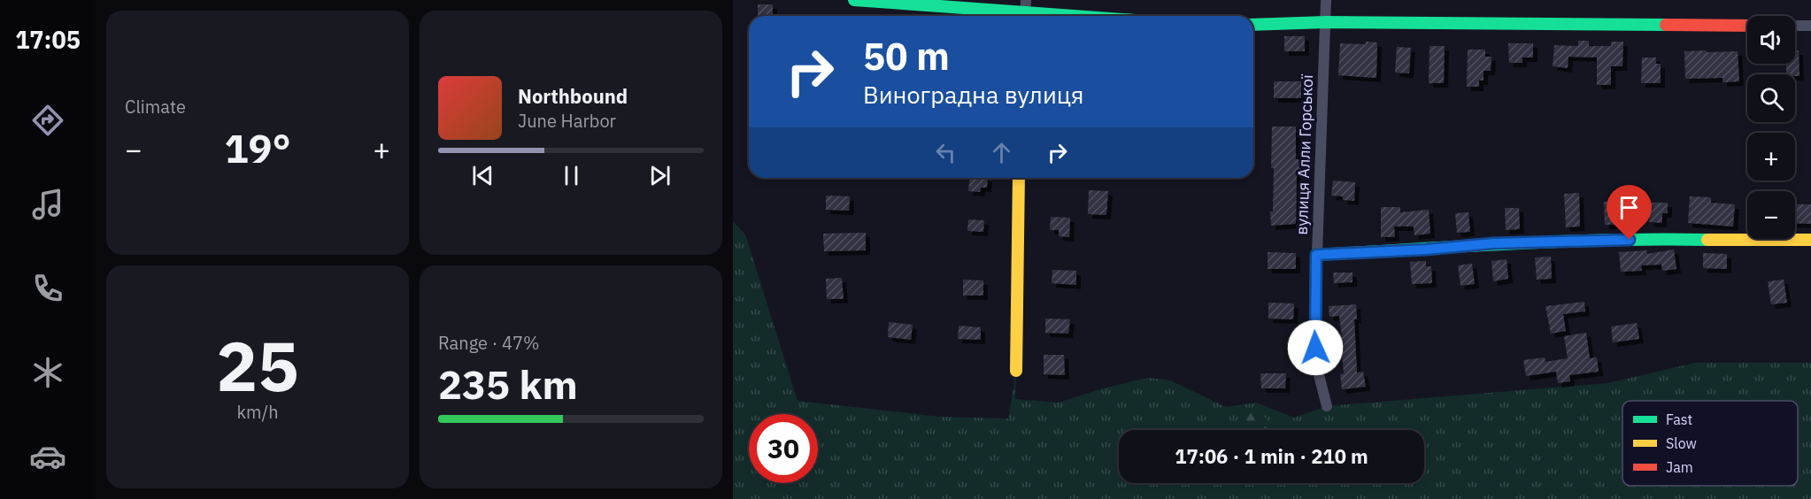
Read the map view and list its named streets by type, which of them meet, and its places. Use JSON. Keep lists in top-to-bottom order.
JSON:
{
  "streets": {
    "street": ["вулиця Алли Горської"]
  },
  "legend": ["Fast", "Slow", "Jam"],
  "page": {
    "tabs": "17:05",
    "tile": [
      "Climate",
      ["25", "km/h"],
      ["Range · 47%", "235 km"]
    ],
    "map_buttons": ["+", "−"],
    "turn": ["50 m", "Виноградна вулиця"],
    "song": ["Northbound", "June Harbor"],
    "heat": ["−", "19°", "+"],
    "limit": "30",
    "trip": "17:06 · 1 min · 210 m"
  }
}
